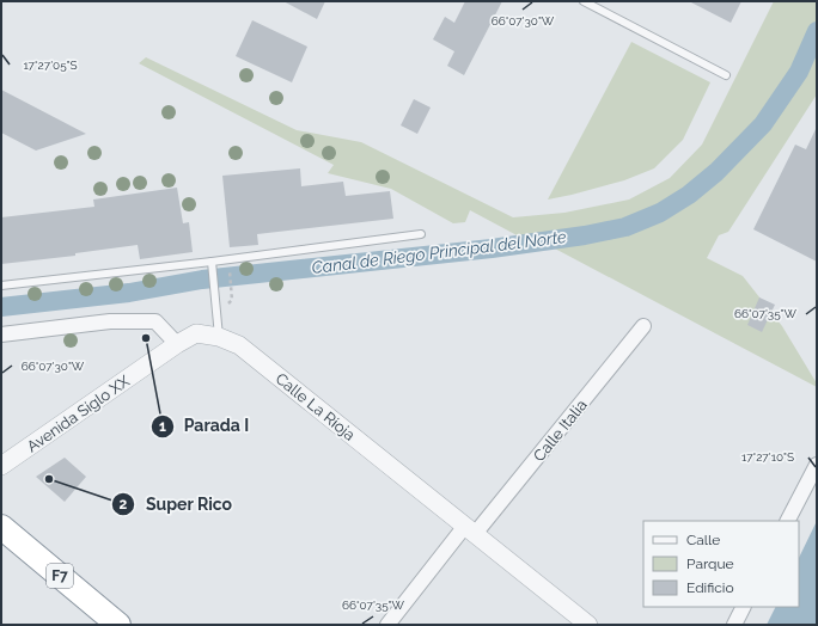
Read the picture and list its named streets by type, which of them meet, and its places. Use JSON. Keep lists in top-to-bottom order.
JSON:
{
  "streets": {
    "highway": ["F7"],
    "street": ["Calle La Rioja", "Avenida Siglo XX", "Calle Italia"]
  },
  "crossings": [
    ["Calle La Rioja", "Avenida Siglo XX"],
    ["Calle La Rioja", "Calle Italia"]
  ],
  "water": ["Canal de Riego Principal del Norte"],
  "places": ["Parada I", "Super Rico"],
  "legend": ["Calle", "Parque", "Edificio"],
  "coordinates": [
    "66°07'30\"W",
    "17°27'05\"S",
    "66°07'35\"W",
    "17°27'10\"S"
  ]
}
